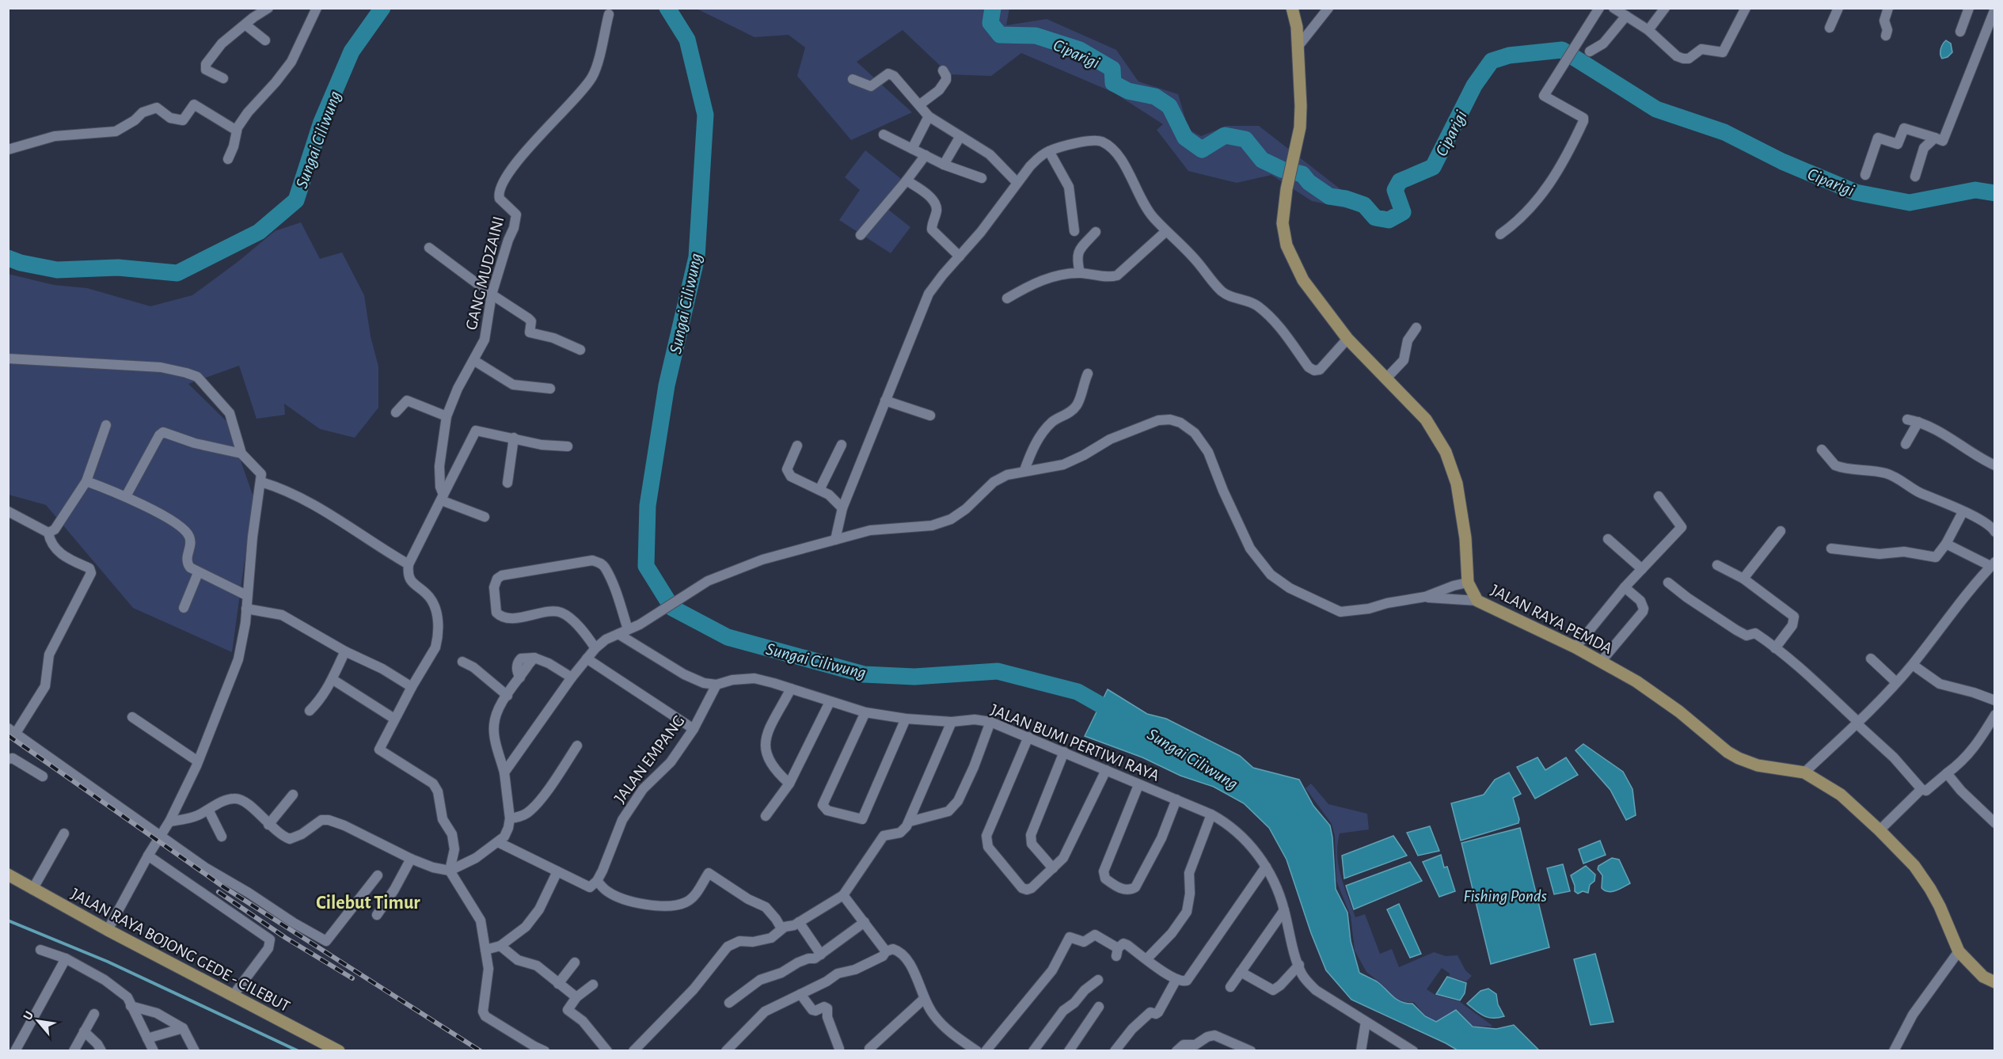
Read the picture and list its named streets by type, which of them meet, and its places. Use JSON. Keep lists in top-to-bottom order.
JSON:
{
  "streets": {
    "main road": ["JALAN RAYA PEMDA", "JALAN RAYA BOJONG GEDE - CILEBUT"],
    "street": ["GANG MUDZAINI", "JALAN BUMI PERTIWI RAYA", "JALAN EMPANG"]
  },
  "crossings": [
    ["JALAN BUMI PERTIWI RAYA", "JALAN EMPANG"]
  ],
  "districts": ["Cilebut Timur"],
  "water": ["Ciparigi", "Sungai Ciliwung", "Fishing Ponds"],
  "north": "top left"
}
